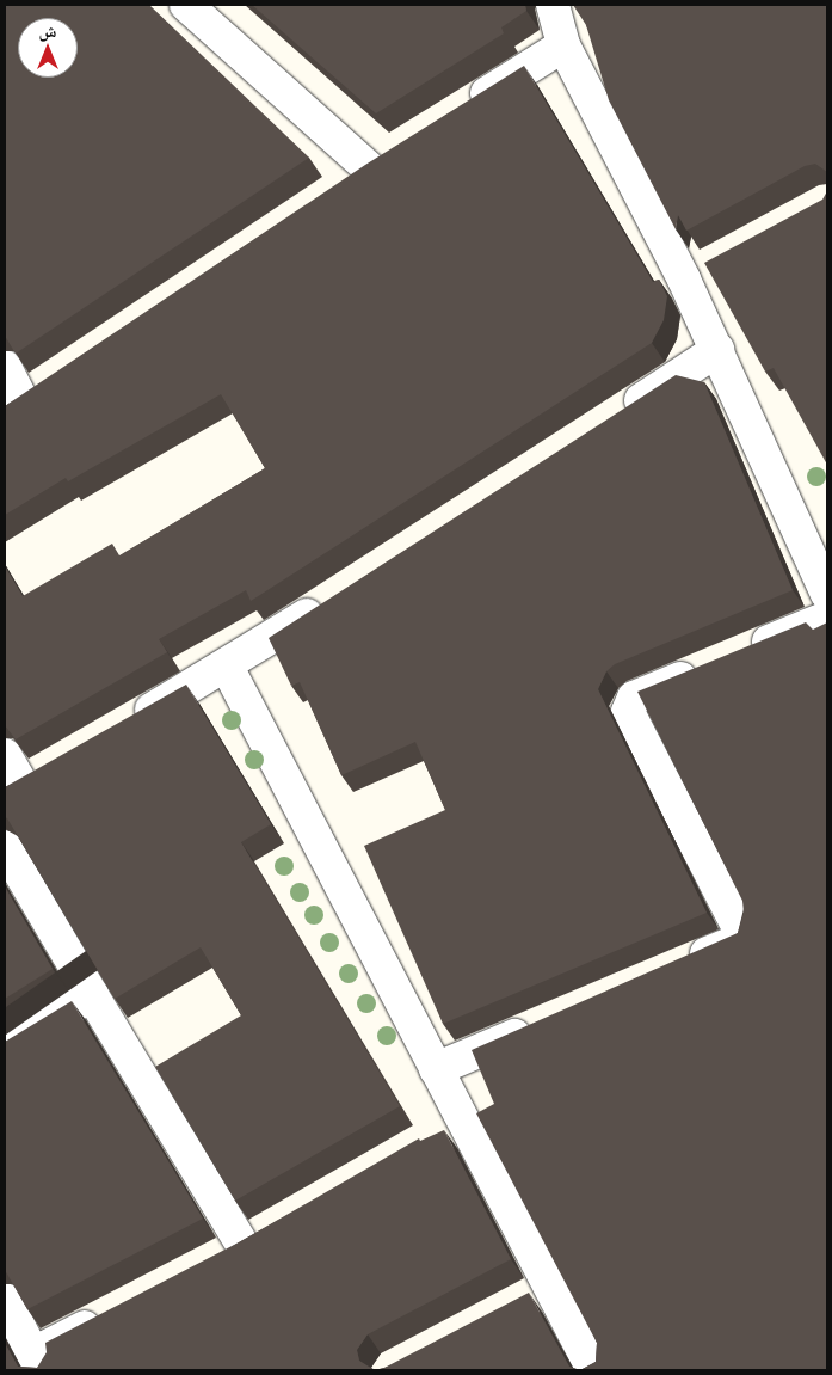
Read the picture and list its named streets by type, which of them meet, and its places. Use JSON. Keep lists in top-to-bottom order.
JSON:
{
  "north": "top"
}
